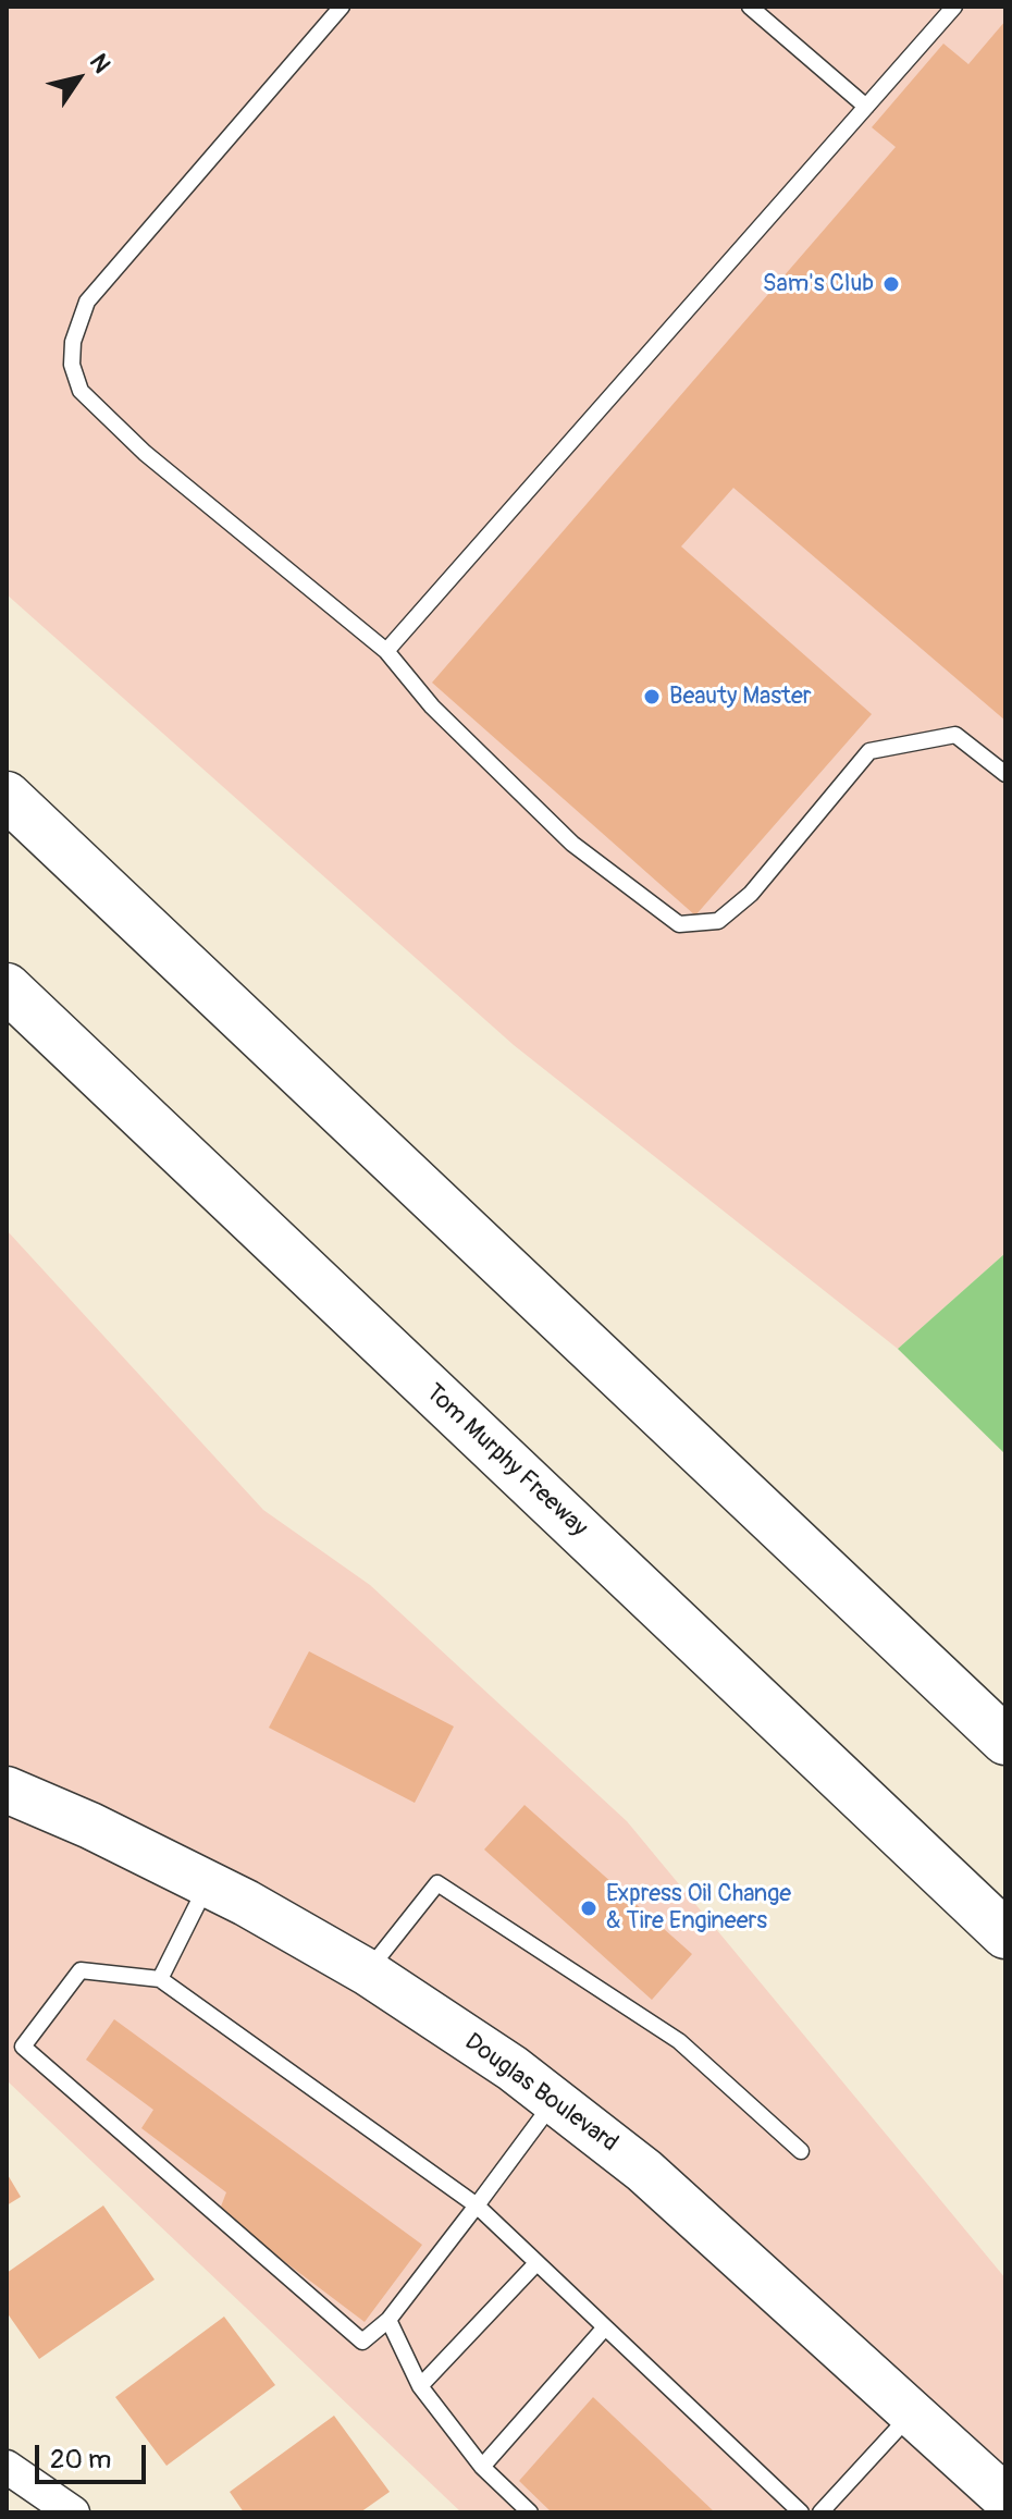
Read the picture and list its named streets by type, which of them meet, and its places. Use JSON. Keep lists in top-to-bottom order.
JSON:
{
  "streets": {
    "highway": ["Tom Murphy Freeway"],
    "main road": ["Douglas Boulevard"]
  },
  "places": ["Sam's Club", "Beauty Master", "Express Oil Change & Tire Engineers"],
  "scale_bar": "20 m",
  "north": "top right"
}
